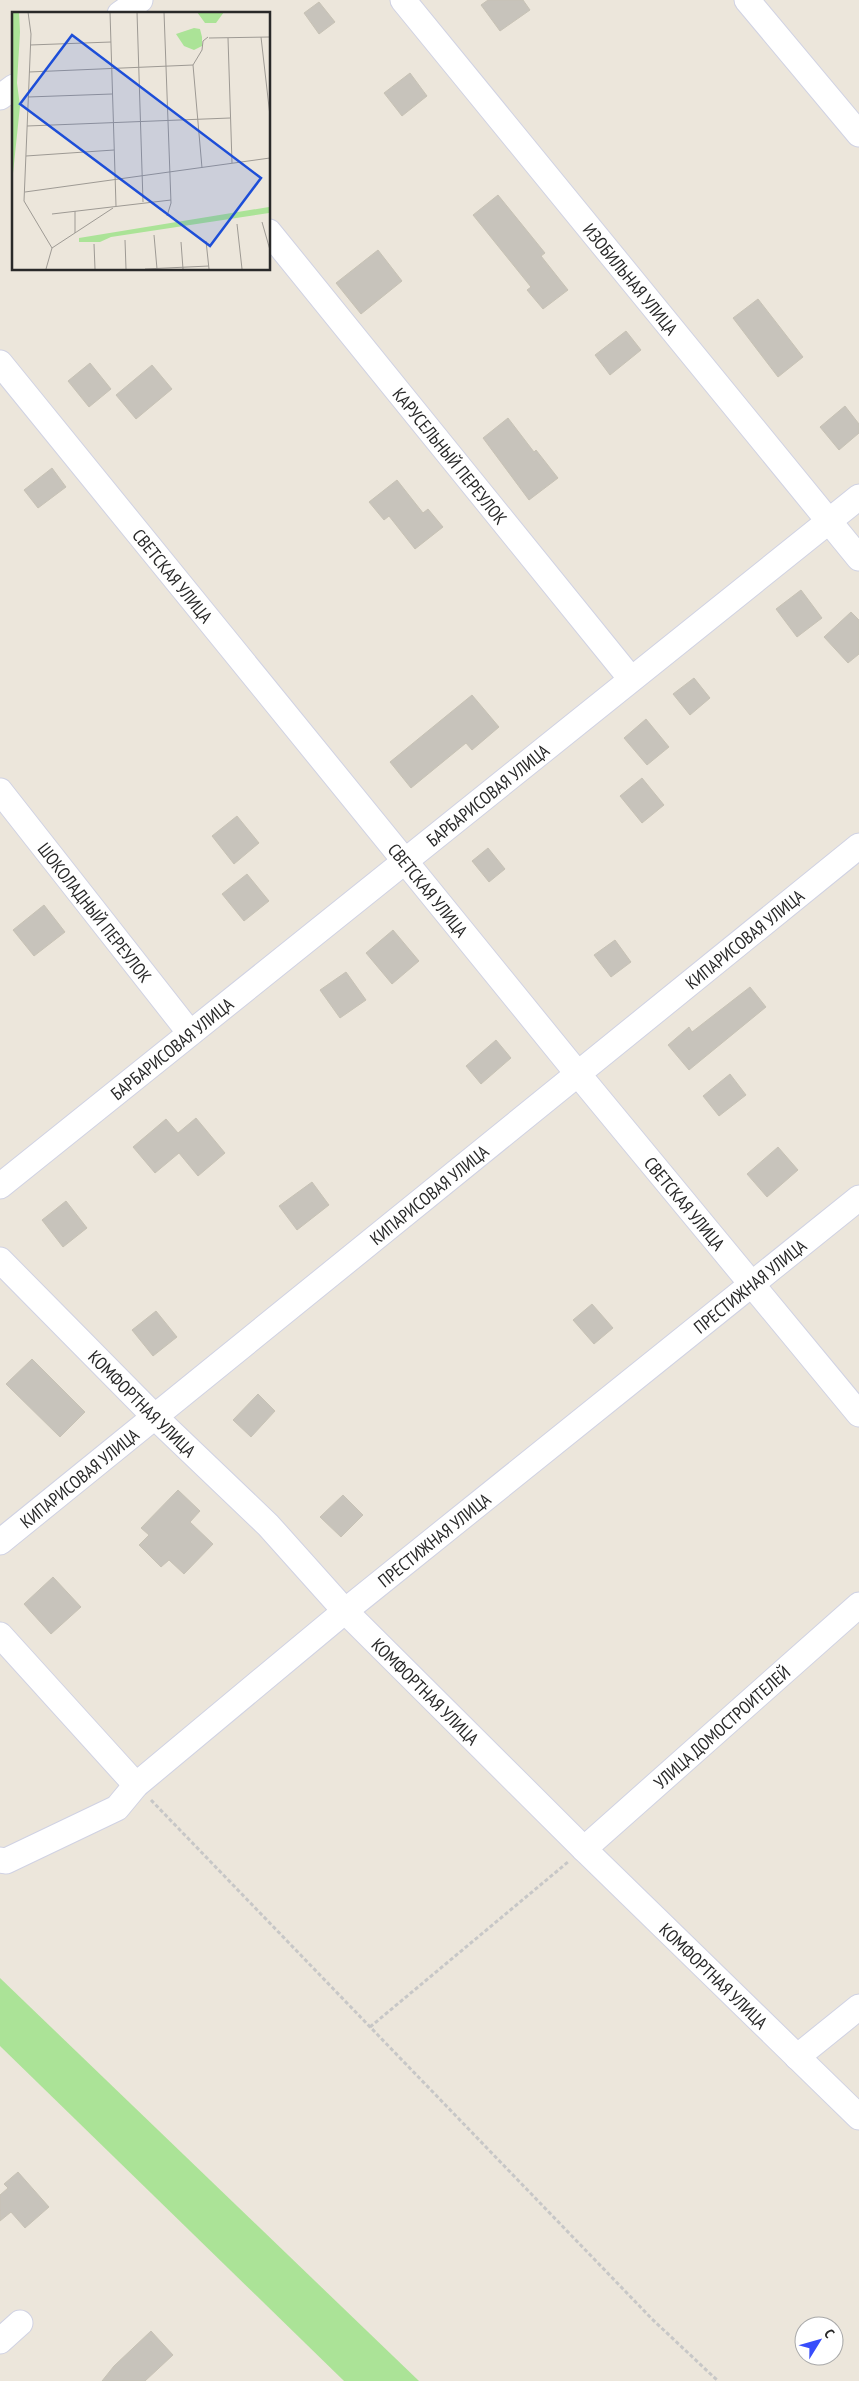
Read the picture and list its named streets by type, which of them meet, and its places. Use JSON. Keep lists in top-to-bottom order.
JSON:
{
  "streets": {
    "street": [
      "ИЗОБИЛЬНАЯ УЛИЦА",
      "КАРУСЕЛЬНЫЙ ПЕРЕУЛОК",
      "СВЕТСКАЯ УЛИЦА",
      "БАРБАРИСОВАЯ УЛИЦА",
      "ШОКОЛАДНЫЙ ПЕРЕУЛОК",
      "КИПАРИСОВАЯ УЛИЦА",
      "ПРЕСТИЖНАЯ УЛИЦА",
      "КОМФОРТНАЯ УЛИЦА",
      "УЛИЦА ДОМОСТРОИТЕЛЕЙ"
    ]
  },
  "crossings": [
    ["ИЗОБИЛЬНАЯ УЛИЦА", "БАРБАРИСОВАЯ УЛИЦА"],
    ["КАРУСЕЛЬНЫЙ ПЕРЕУЛОК", "БАРБАРИСОВАЯ УЛИЦА"],
    ["СВЕТСКАЯ УЛИЦА", "БАРБАРИСОВАЯ УЛИЦА"],
    ["СВЕТСКАЯ УЛИЦА", "КИПАРИСОВАЯ УЛИЦА"],
    ["СВЕТСКАЯ УЛИЦА", "ПРЕСТИЖНАЯ УЛИЦА"],
    ["БАРБАРИСОВАЯ УЛИЦА", "ШОКОЛАДНЫЙ ПЕРЕУЛОК"],
    ["КИПАРИСОВАЯ УЛИЦА", "КОМФОРТНАЯ УЛИЦА"],
    ["ПРЕСТИЖНАЯ УЛИЦА", "КОМФОРТНАЯ УЛИЦА"],
    ["КОМФОРТНАЯ УЛИЦА", "УЛИЦА ДОМОСТРОИТЕЛЕЙ"]
  ],
  "north": "top right"
}
